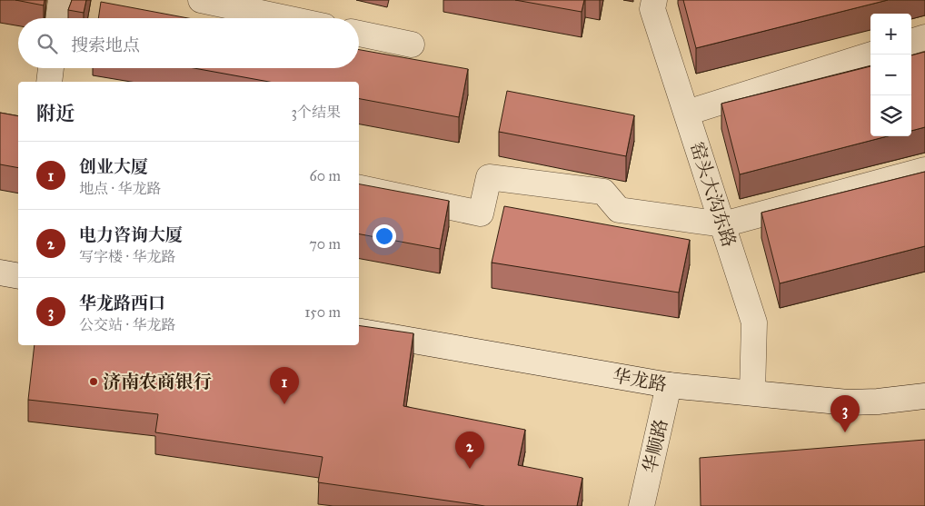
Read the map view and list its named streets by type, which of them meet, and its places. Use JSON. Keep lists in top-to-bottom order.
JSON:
{
  "streets": {
    "street": ["窑头大沟东路", "华龙路", "华顺路"]
  },
  "crossings": [
    ["窑头大沟东路", "华龙路"],
    ["华龙路", "华顺路"]
  ],
  "places": ["济南农商银行"],
  "page": {
    "map_buttons": ["+", "−"],
    "search": "搜索地点",
    "heading": ["附近", "3个结果"],
    "list": [
      {
        "mark": "1",
        "name": "创业大厦",
        "note": "地点 · 华龙路",
        "value": "60 m"
      },
      {
        "mark": "2",
        "name": "电力咨询大厦",
        "note": "写字楼 · 华龙路",
        "value": "70 m"
      },
      {
        "mark": "3",
        "name": "华龙路西口",
        "note": "公交站 · 华龙路",
        "value": "150 m"
      }
    ],
    "pins": ["1", "3", "2"]
  }
}
